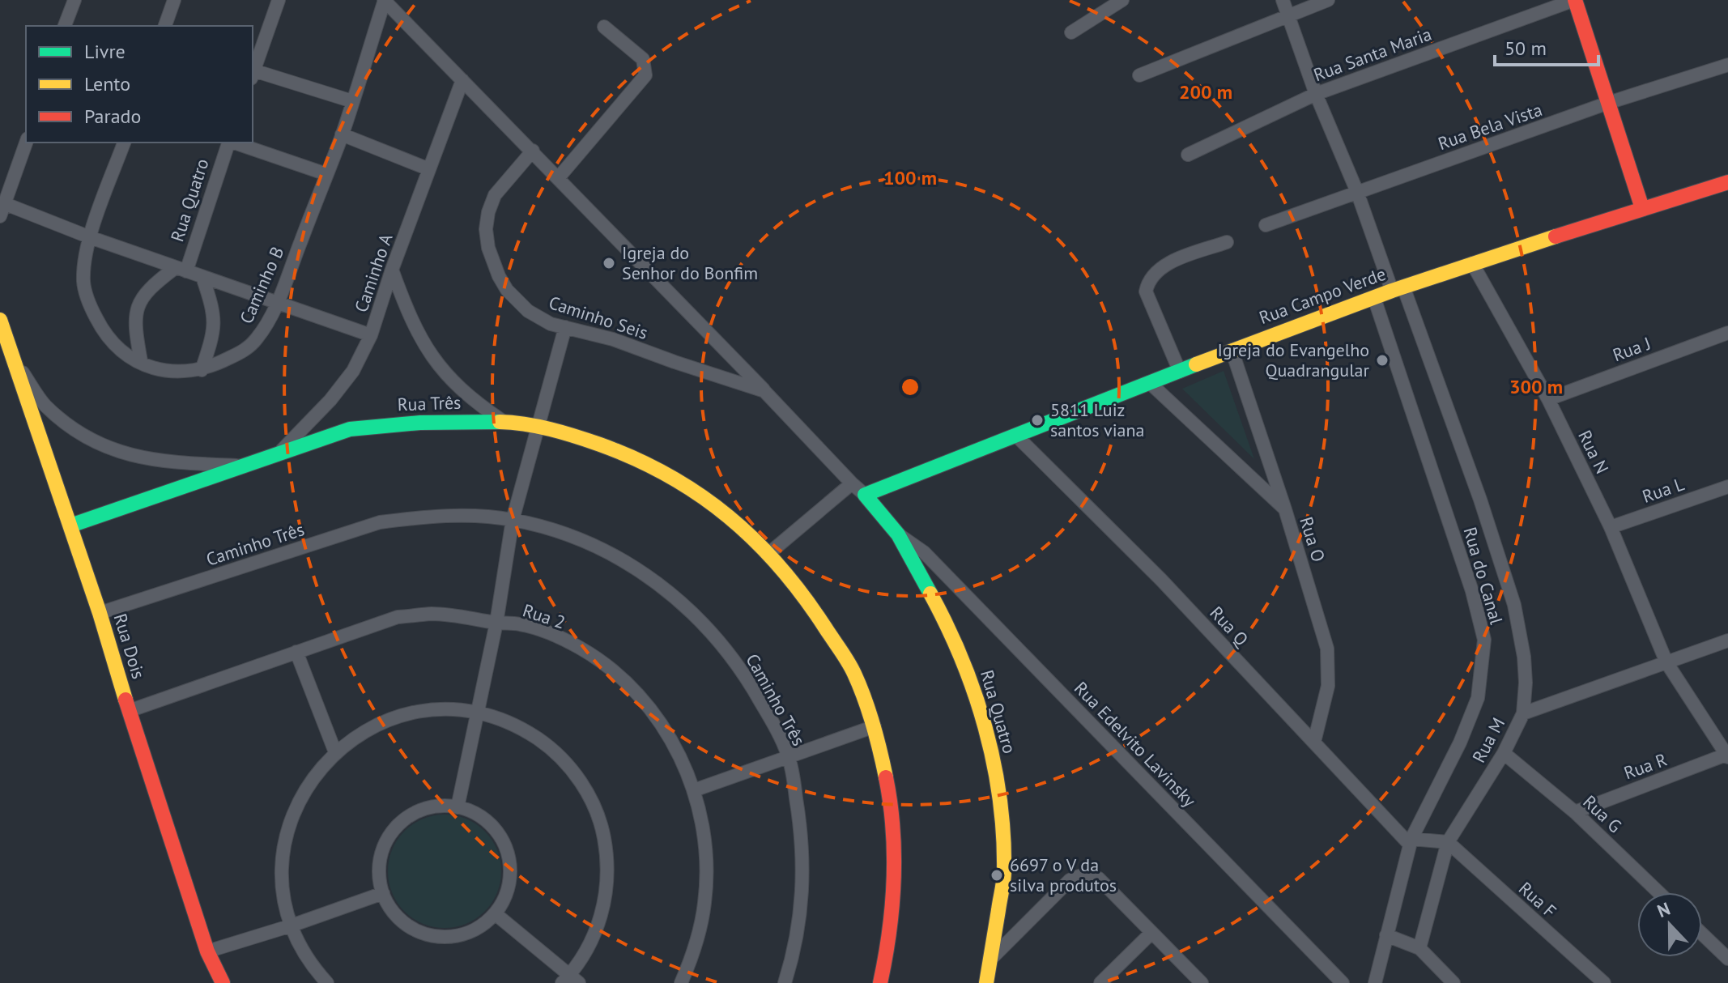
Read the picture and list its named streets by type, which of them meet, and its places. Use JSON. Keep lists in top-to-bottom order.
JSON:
{
  "streets": {
    "street": [
      "Rua Santa Maria",
      "Rua Bela Vista",
      "Rua Quatro",
      "Caminho A",
      "Caminho B",
      "Rua Campo Verde",
      "Caminho Seis",
      "Rua J",
      "Rua Três",
      "Rua N",
      "Rua L",
      "Rua O",
      "Caminho Três",
      "Rua do Canal",
      "Rua 2",
      "Rua Q",
      "Rua Dois",
      "Rua M",
      "Rua Edelvito Lavinsky",
      "Rua R",
      "Rua G",
      "Rua F"
    ]
  },
  "crossings": [
    ["Rua Santa Maria", "Rua do Canal"],
    ["Rua Bela Vista", "Rua do Canal"],
    ["Rua Quatro", "Caminho B"],
    ["Rua Quatro", "Rua Campo Verde"],
    ["Rua Quatro", "Caminho Seis"],
    ["Rua Quatro", "Rua Edelvito Lavinsky"],
    ["Caminho A", "Caminho Seis"],
    ["Caminho A", "Rua Três"],
    ["Caminho B", "Caminho Seis"],
    ["Rua Campo Verde", "Rua N"],
    ["Rua Campo Verde", "Rua O"],
    ["Rua Campo Verde", "Rua do Canal"],
    ["Rua Campo Verde", "Rua Q"],
    ["Rua J", "Rua N"],
    ["Rua Três", "Rua Dois"],
    ["Rua N", "Rua L"],
    ["Rua N", "Rua M"],
    ["Rua N", "Rua R"],
    ["Rua O", "Rua Q"],
    ["Caminho Três", "Rua Dois"],
    ["Rua do Canal", "Rua Q"],
    ["Rua do Canal", "Rua M"],
    ["Rua 2", "Rua Dois"],
    ["Rua M", "Rua G"],
    ["Rua M", "Rua F"],
    ["Rua R", "Rua G"]
  ],
  "places": [
    "Igreja do Senhor do Bonfim",
    "Igreja do Evangelho Quadrangular",
    "5811 Luiz santos viana",
    "6697 o V da silva produtos"
  ],
  "legend": ["Livre", "Lento", "Parado"],
  "scale_bar": "50 m",
  "north": "top",
  "rings": ["200 m", "100 m", "300 m"]
}
